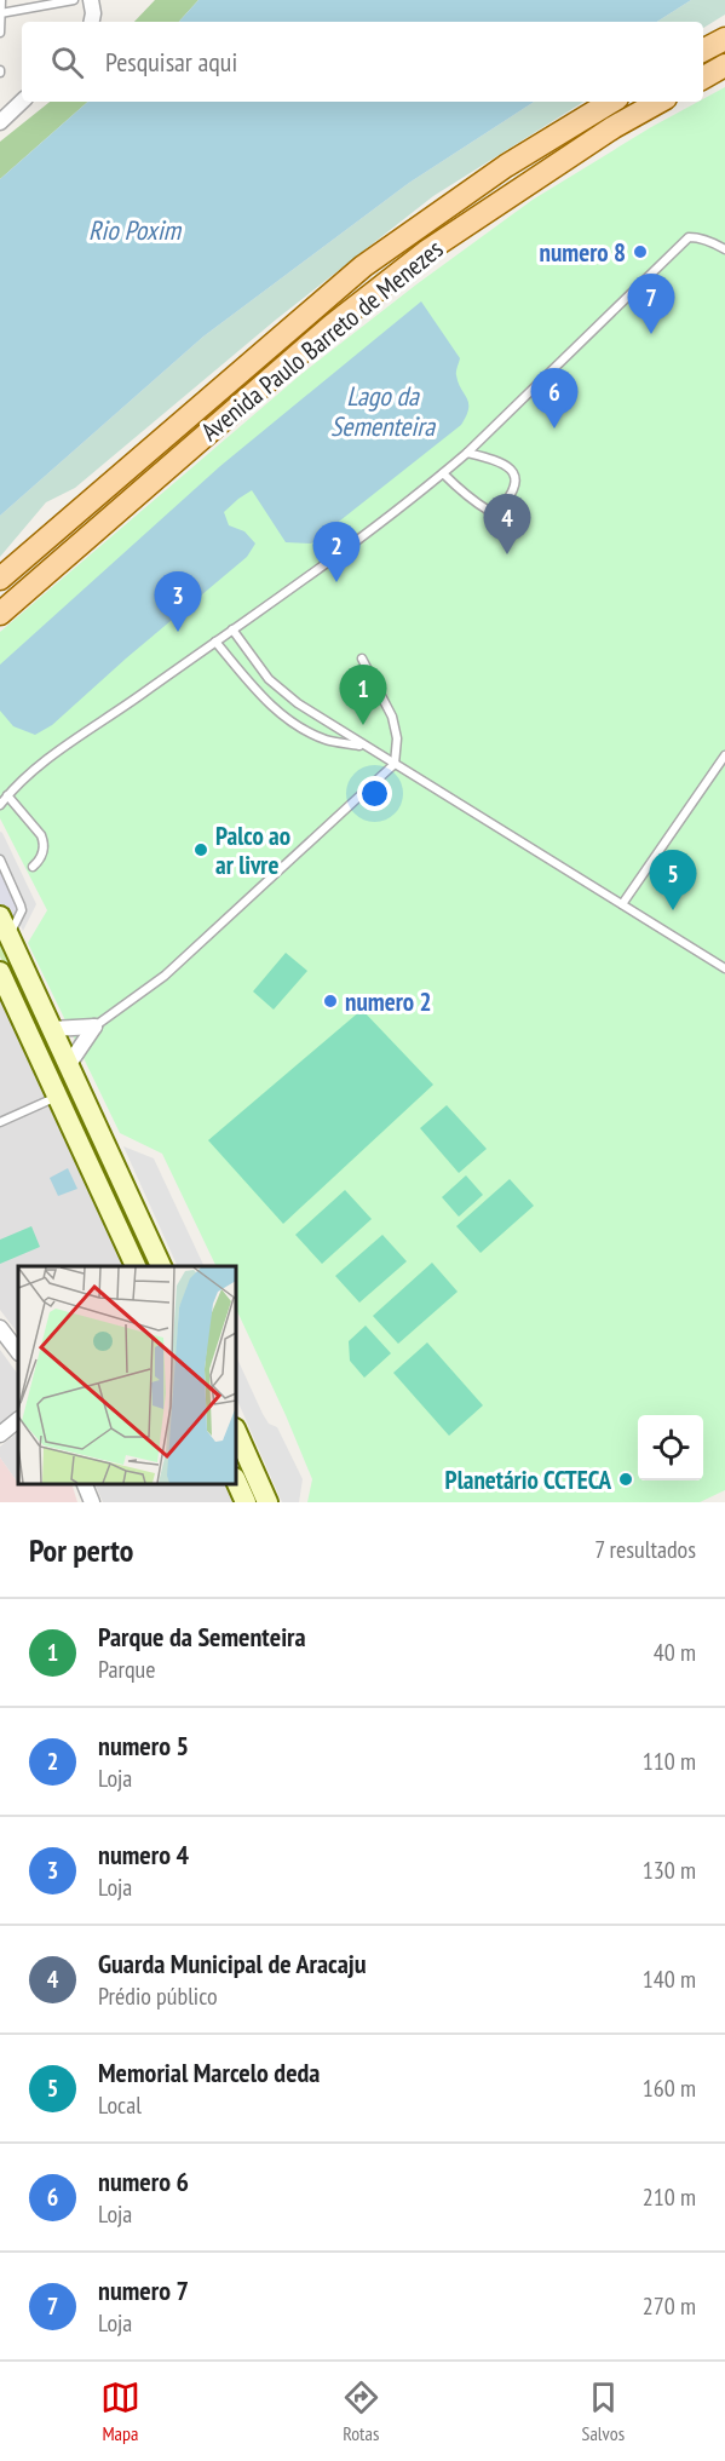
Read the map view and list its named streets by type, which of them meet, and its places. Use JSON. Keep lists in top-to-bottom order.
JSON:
{
  "streets": {
    "main road": ["Avenida Paulo Barreto de Menezes"]
  },
  "water": ["Rio Poxim", "Lago da Sementeira"],
  "places": [
    "numero 8",
    "Palco ao ar livre",
    "numero 2",
    "Planetário CCTECA"
  ],
  "page": {
    "search": "Pesquisar aqui",
    "pins": [
      "7",
      "6",
      "4",
      "2",
      "3",
      "1",
      "5"
    ],
    "heading": ["Por perto", "7 resultados"],
    "list": [
      {
        "mark": "1",
        "name": "Parque da Sementeira",
        "note": "Parque",
        "value": "40 m"
      },
      {
        "mark": "2",
        "name": "numero 5",
        "note": "Loja",
        "value": "110 m"
      },
      {
        "mark": "3",
        "name": "numero 4",
        "note": "Loja",
        "value": "130 m"
      },
      {
        "mark": "4",
        "name": "Guarda Municipal de Aracaju",
        "note": "Prédio público",
        "value": "140 m"
      },
      {
        "mark": "5",
        "name": "Memorial Marcelo deda",
        "note": "Local",
        "value": "160 m"
      },
      {
        "mark": "6",
        "name": "numero 6",
        "note": "Loja",
        "value": "210 m"
      },
      {
        "mark": "7",
        "name": "numero 7",
        "note": "Loja",
        "value": "270 m"
      }
    ],
    "nav": ["Mapa", "Rotas", "Salvos"]
  }
}
